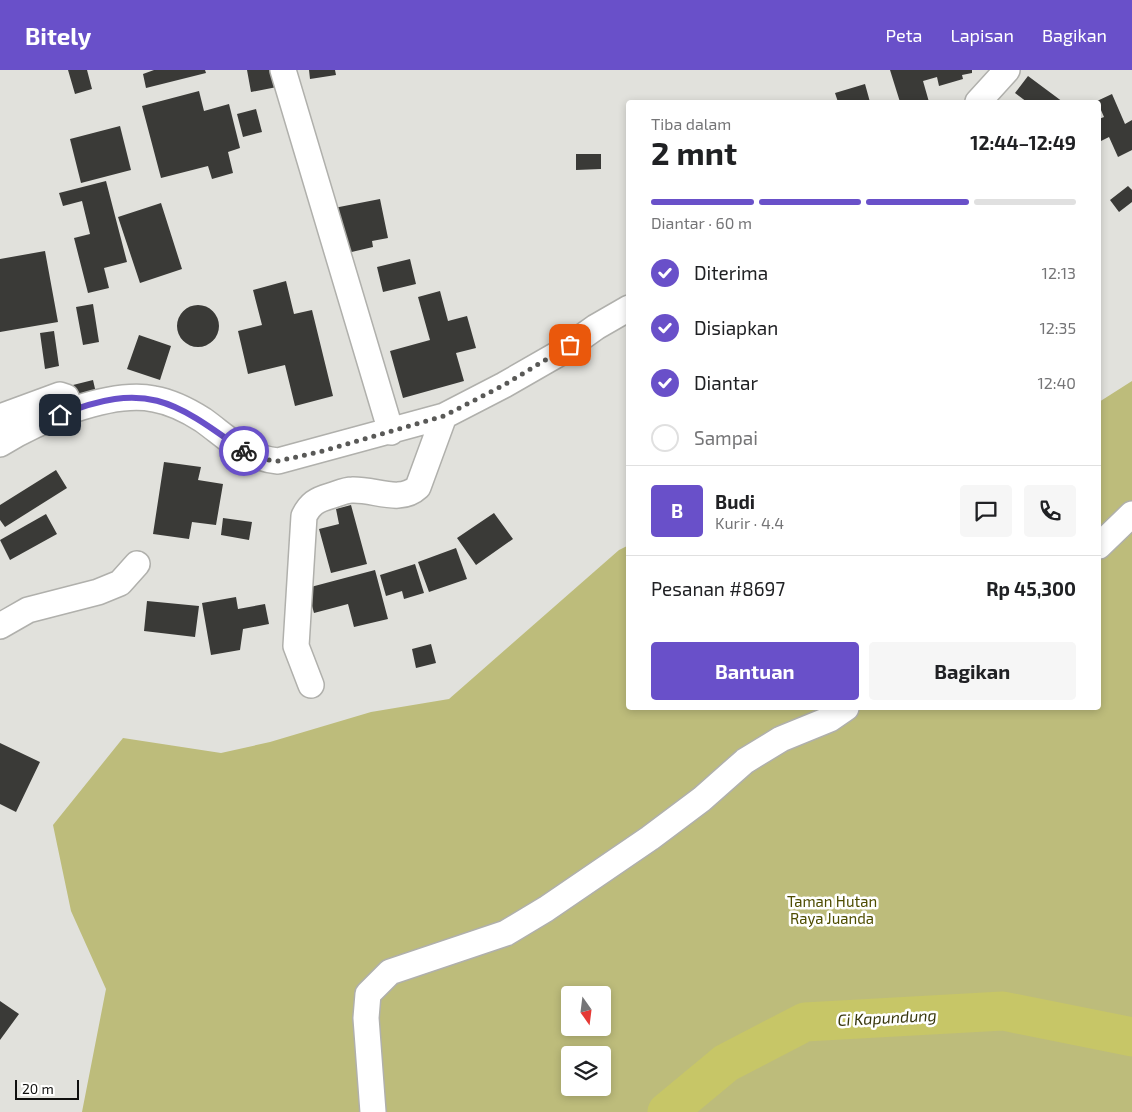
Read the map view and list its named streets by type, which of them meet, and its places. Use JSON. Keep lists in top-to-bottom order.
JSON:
{
  "water": ["Ci Kapundung"],
  "parks": ["Taman Hutan Raya Juanda"],
  "scale_bar": "20 m",
  "north": "bottom",
  "page": {
    "header": "Bitely",
    "nav": ["Peta", "Lapisan", "Bagikan"],
    "heading": ["2 mnt", "Tiba dalam", "12:44–12:49"],
    "panel": [
      "Budi",
      "Kurir · 4.4",
      "Pesanan #8697",
      "Rp 45,300"
    ],
    "bar": "Diantar · 60 m",
    "list": [
      ["Diterima", "12:13"],
      ["Disiapkan", "12:35"],
      ["Diantar", "12:40"],
      "Sampai"
    ],
    "round": "B",
    "buttons": ["Bantuan", "Bagikan"],
    "scale": "20 m"
  }
}
